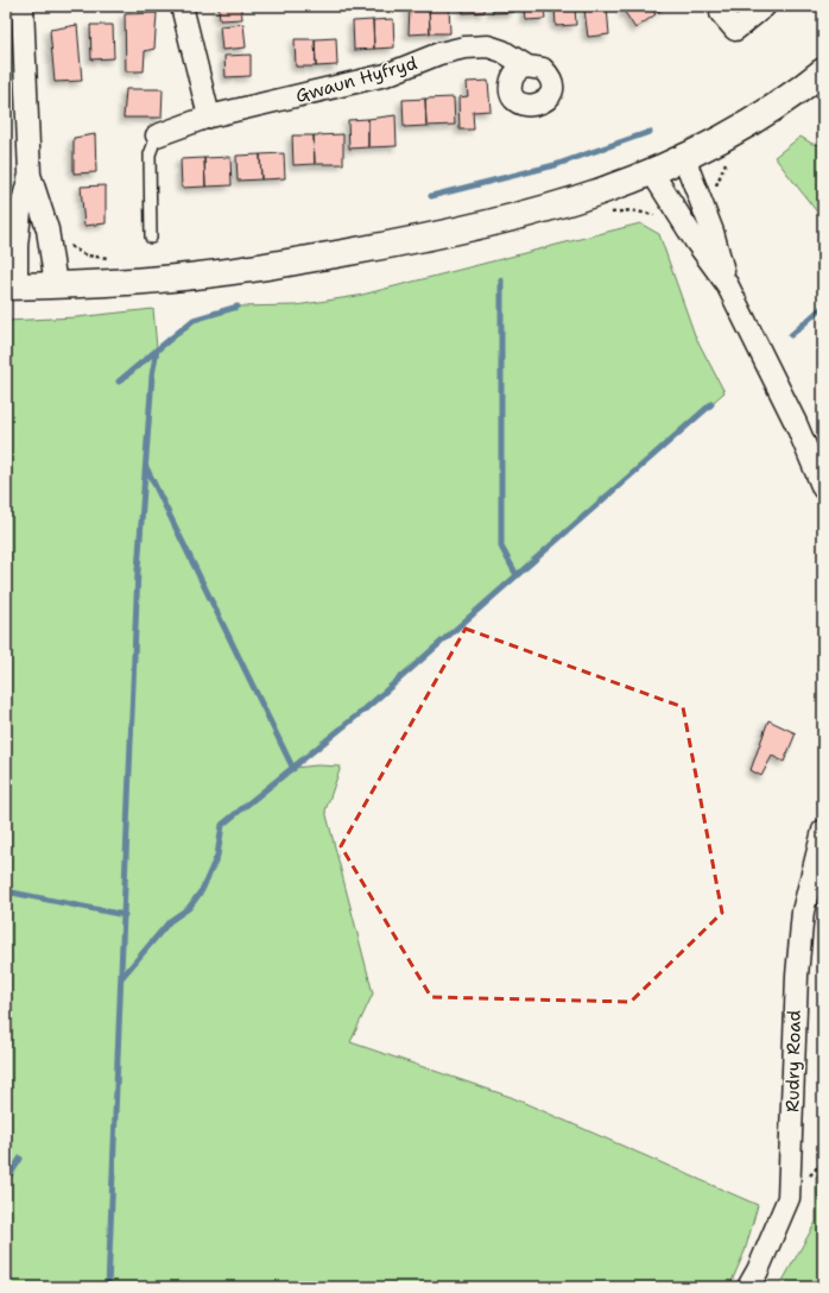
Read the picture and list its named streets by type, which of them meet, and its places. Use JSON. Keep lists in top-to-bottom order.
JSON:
{
  "streets": {
    "street": ["Gwaun Hyfryd", "Rudry Road"]
  }
}
